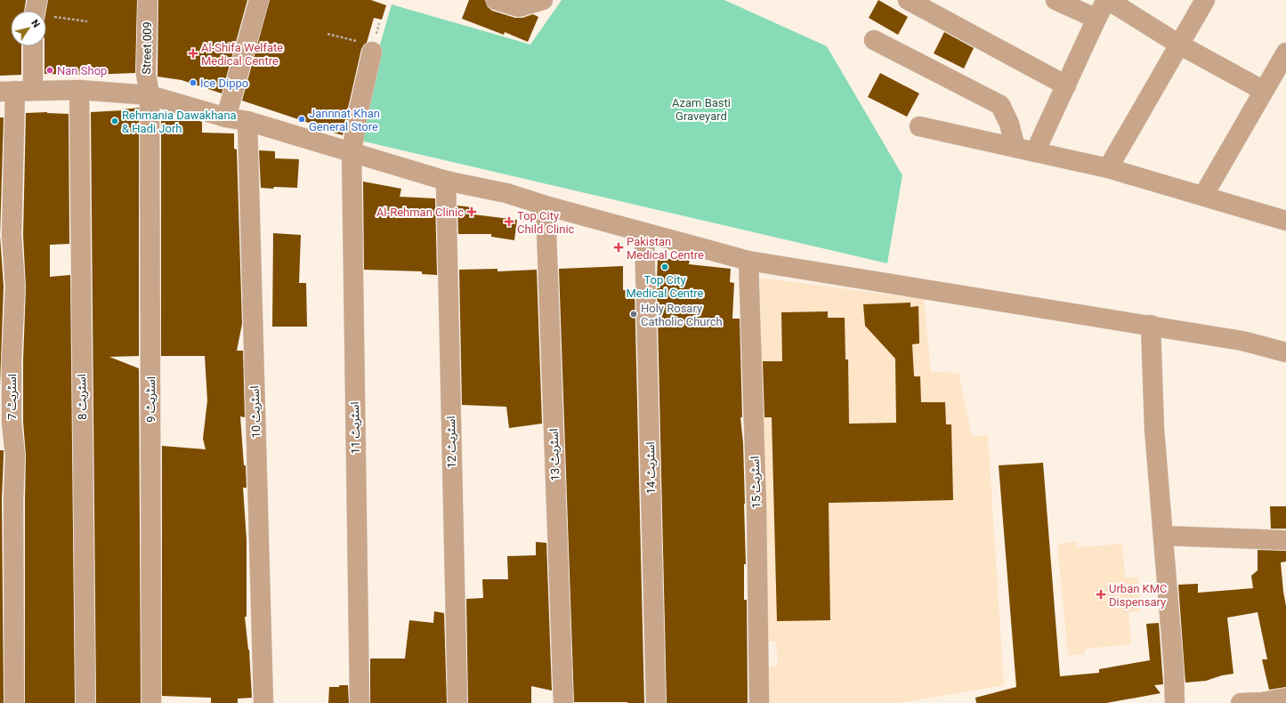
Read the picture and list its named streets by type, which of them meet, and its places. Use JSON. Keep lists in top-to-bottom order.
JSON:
{
  "streets": {
    "street": [
      "Street 009",
      "اسٹریٹ 7",
      "اسٹریٹ 8",
      "اسٹریٹ 9",
      "اسٹریٹ 10",
      "اسٹریٹ 11",
      "اسٹریٹ 12",
      "اسٹریٹ 13",
      "اسٹریٹ 14",
      "اسٹریٹ 15"
    ]
  },
  "crossings": [
    ["Street 009", "اسٹریٹ 9"]
  ],
  "parks": ["Azam Basti Graveyard"],
  "places": {
    "health": [
      "Al-Shifa Welfate Medical Centre",
      "Al-Rehman Clinic",
      "Top City Child Clinic",
      "Pakistan Medical Centre",
      "Urban KMC Dispensary"
    ],
    "other": [
      "Nan Shop",
      "Ice Dippo",
      "Jannnat Khan General Store",
      "Rehmania Dawakhana & Hadi Jorh",
      "Top City Medical Centre",
      "Holy Rosary Catholic Church"
    ]
  },
  "north": "top right"
}
